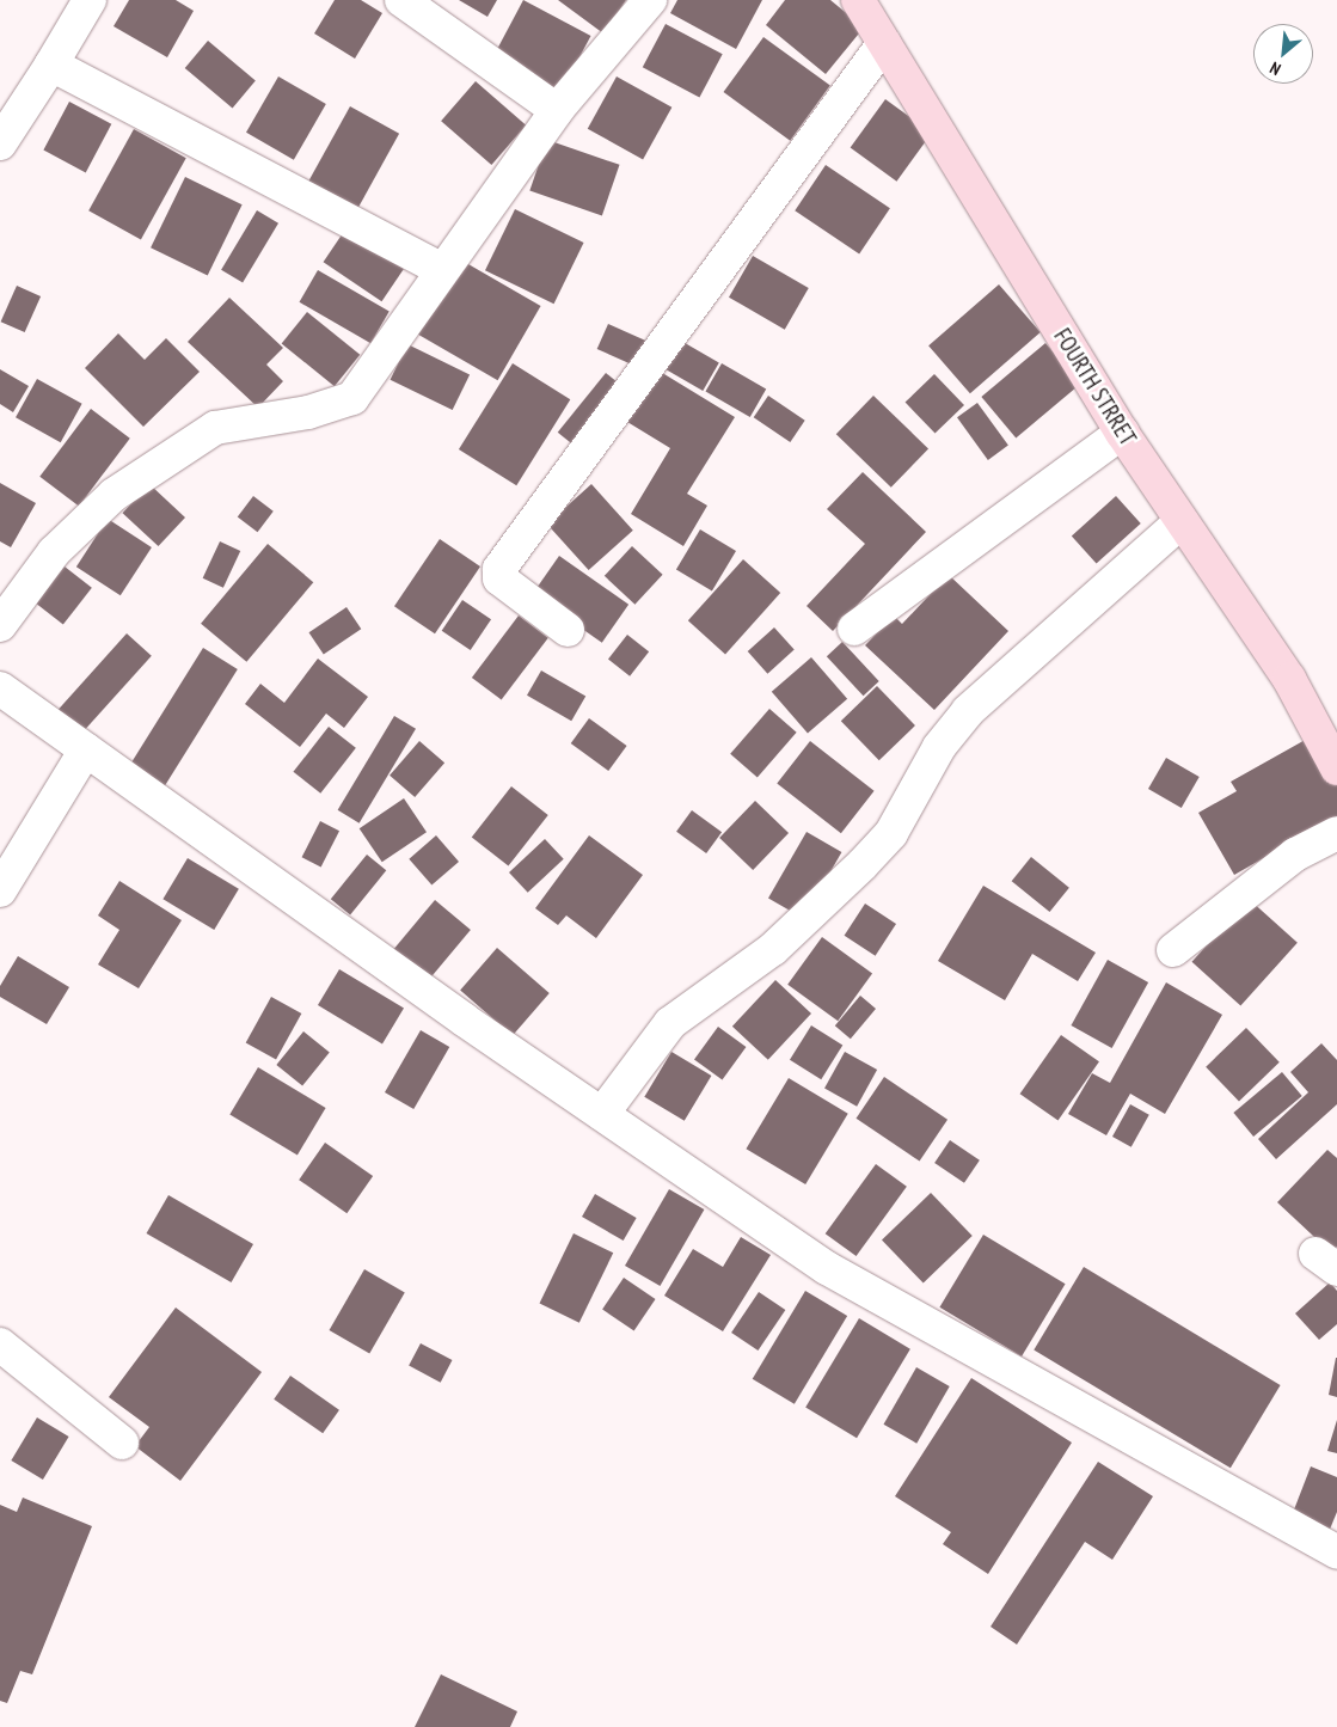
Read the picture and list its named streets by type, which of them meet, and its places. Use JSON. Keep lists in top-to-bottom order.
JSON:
{
  "streets": {
    "street": ["FOURTH STRRET"]
  },
  "north": "bottom left"
}
